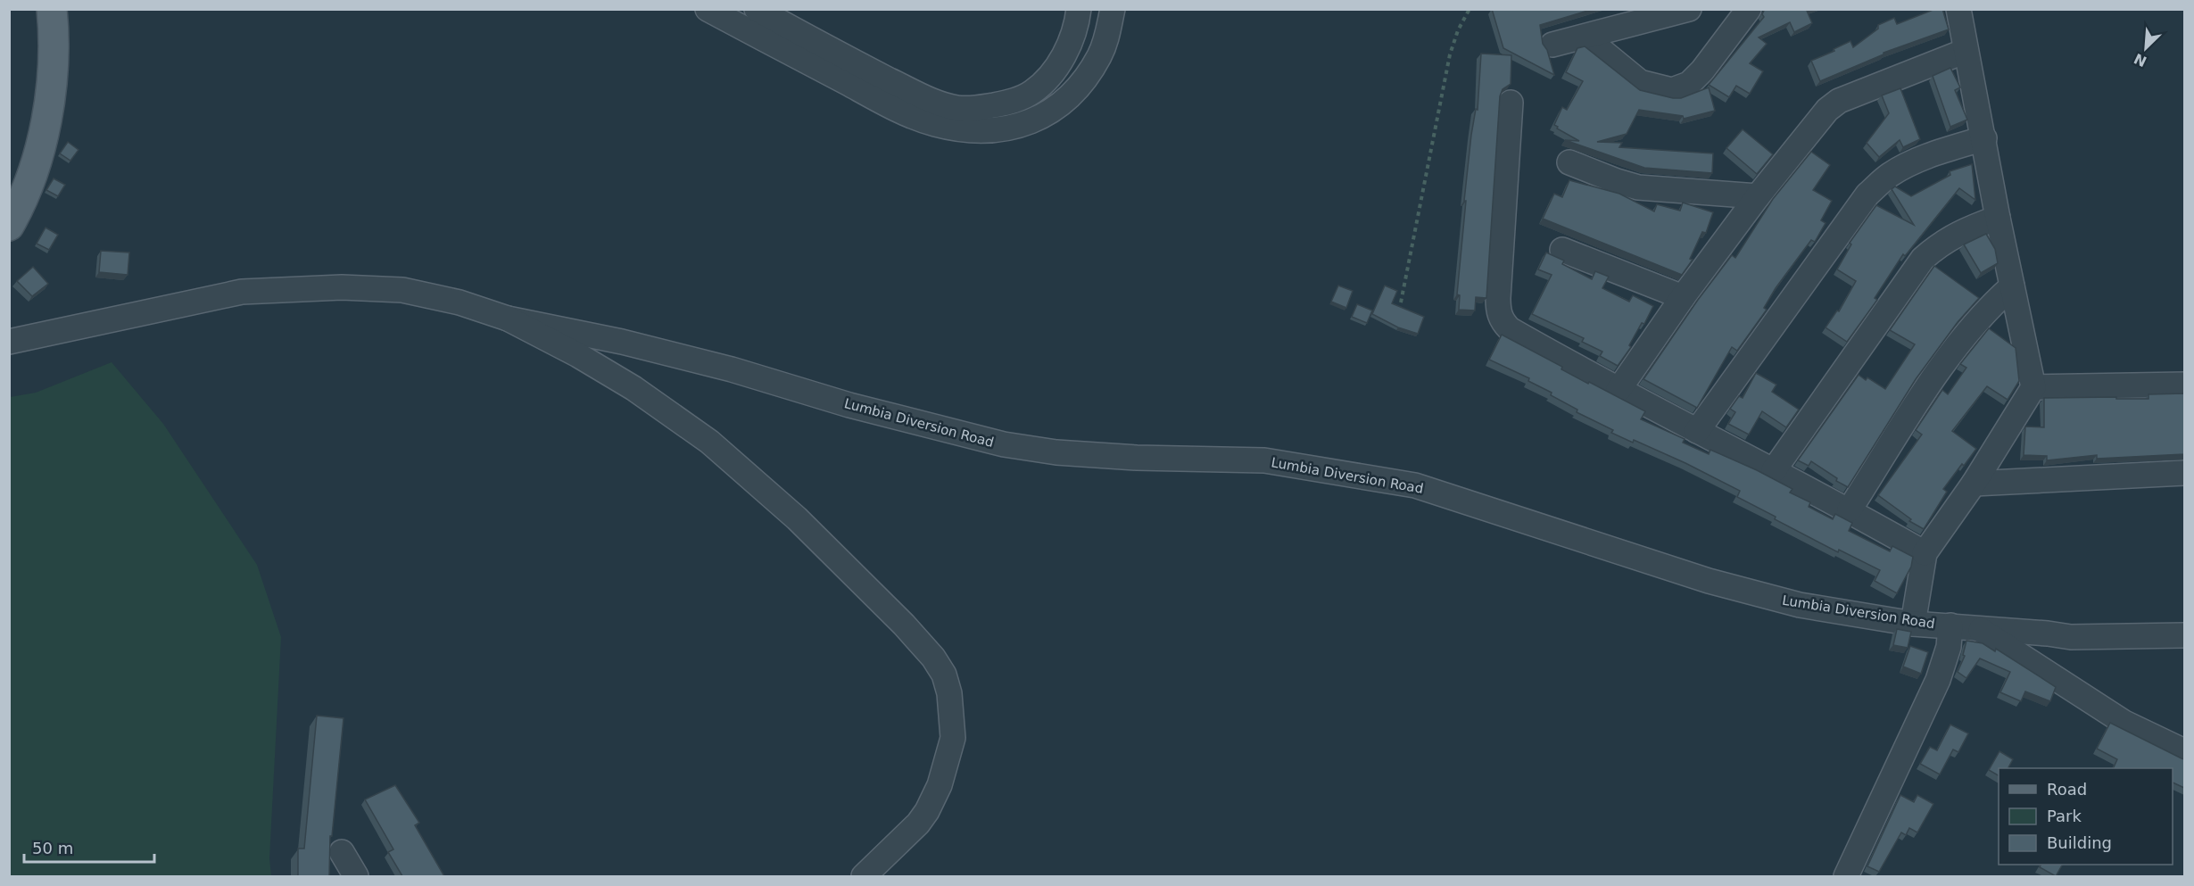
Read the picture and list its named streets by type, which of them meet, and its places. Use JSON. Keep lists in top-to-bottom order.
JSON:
{
  "streets": {
    "street": ["Lumbia Diversion Road"]
  },
  "legend": ["Road", "Park", "Building"],
  "scale_bar": "50 m",
  "north": "bottom left"
}
